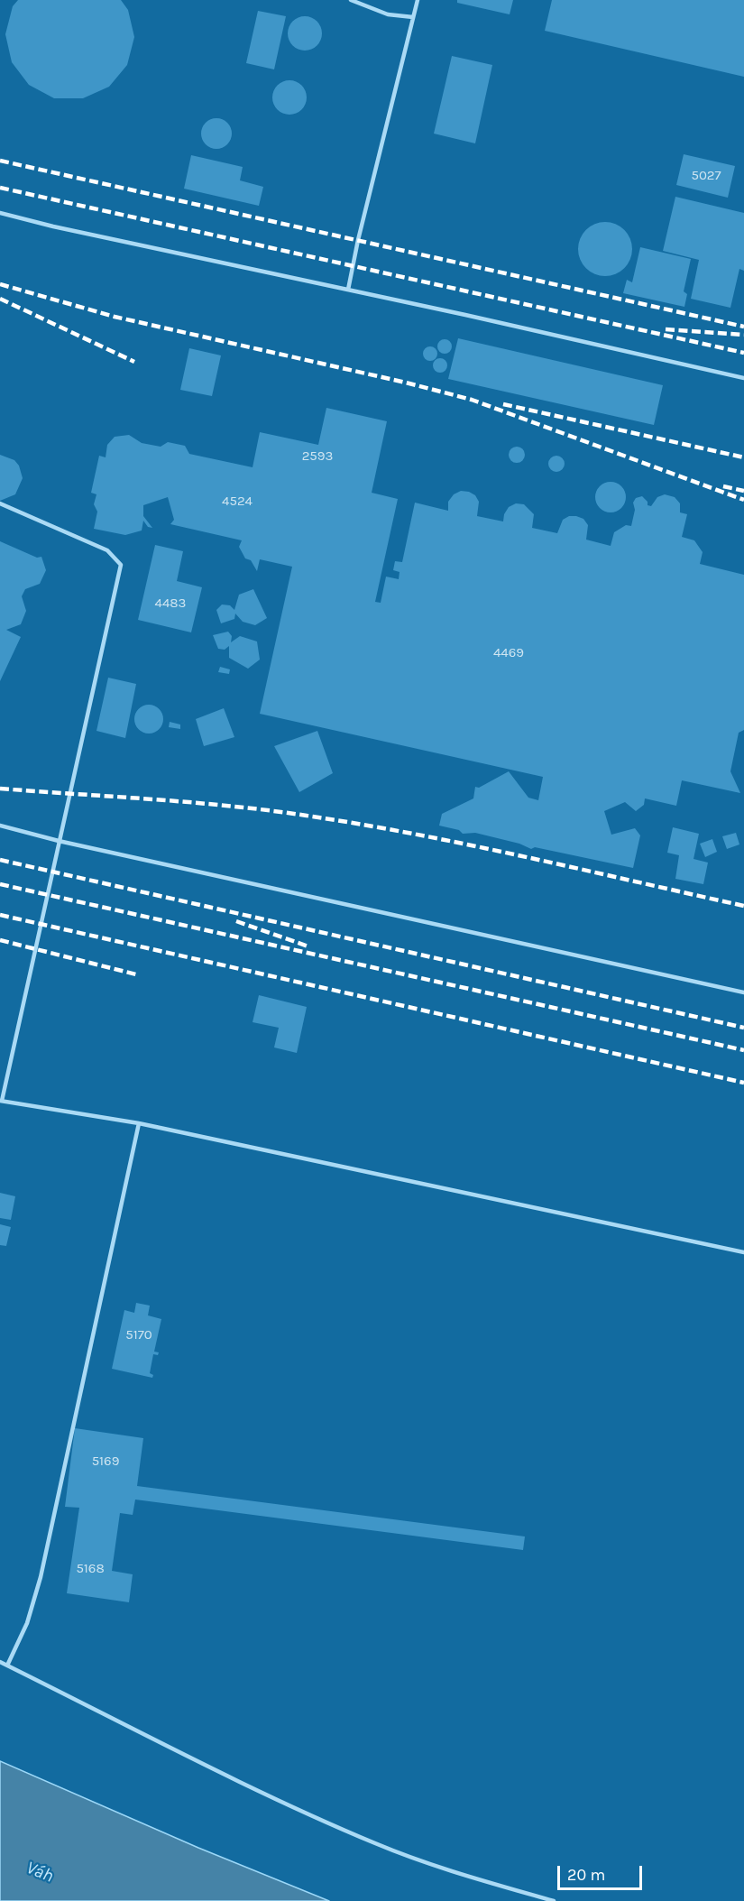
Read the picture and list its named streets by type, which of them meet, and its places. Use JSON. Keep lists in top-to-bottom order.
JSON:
{
  "water": ["Váh"],
  "house_numbers": [
    "5027",
    "2593",
    "4524",
    "4483",
    "4469",
    "5170",
    "5169",
    "5168"
  ],
  "scale_bar": "20 m"
}
